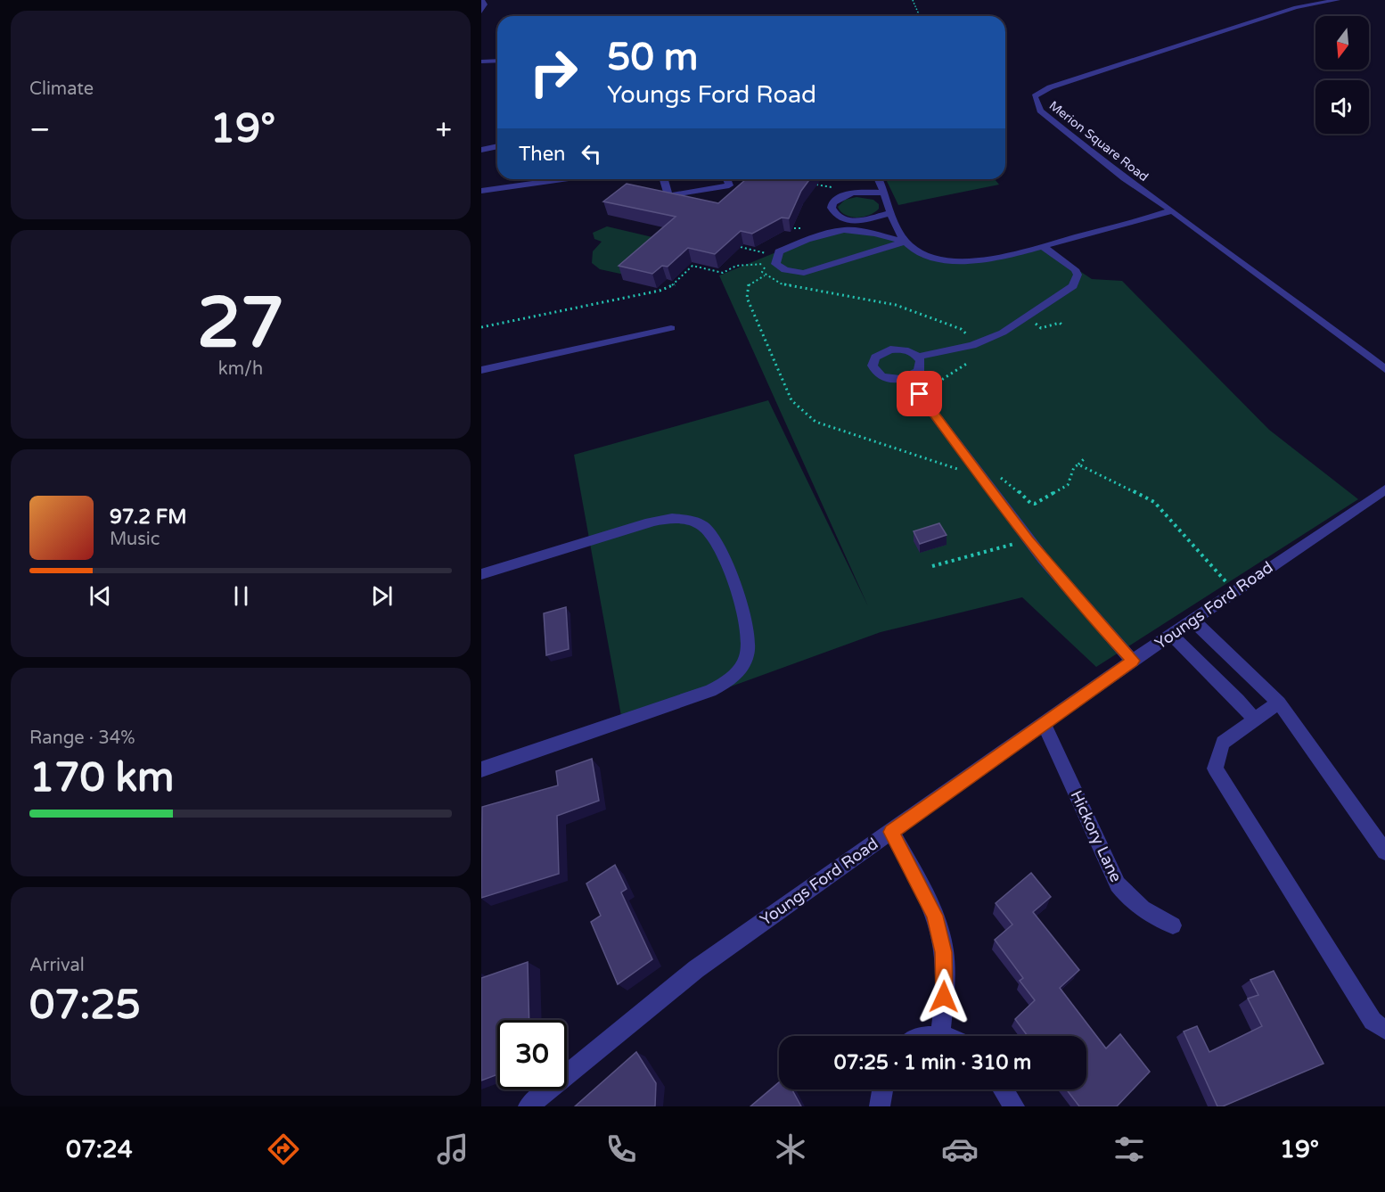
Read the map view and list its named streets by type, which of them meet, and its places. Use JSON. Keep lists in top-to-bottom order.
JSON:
{
  "streets": {
    "street": ["Merion Square Road", "Youngs Ford Road", "Hickory Lane"]
  },
  "crossings": [
    ["Youngs Ford Road", "Hickory Lane"]
  ],
  "north": "bottom",
  "page": {
    "tile": [
      "Climate",
      ["27", "km/h"],
      ["Range · 34%", "170 km"],
      ["Arrival", "07:25"]
    ],
    "turn": ["50 m", "Youngs Ford Road"],
    "heat": ["−", "19°", "+"],
    "then": "Then",
    "song": ["97.2 FM", "Music"],
    "limit": "30",
    "trip": "07:25 · 1 min · 310 m",
    "tabs": ["07:24", "19°"]
  }
}
